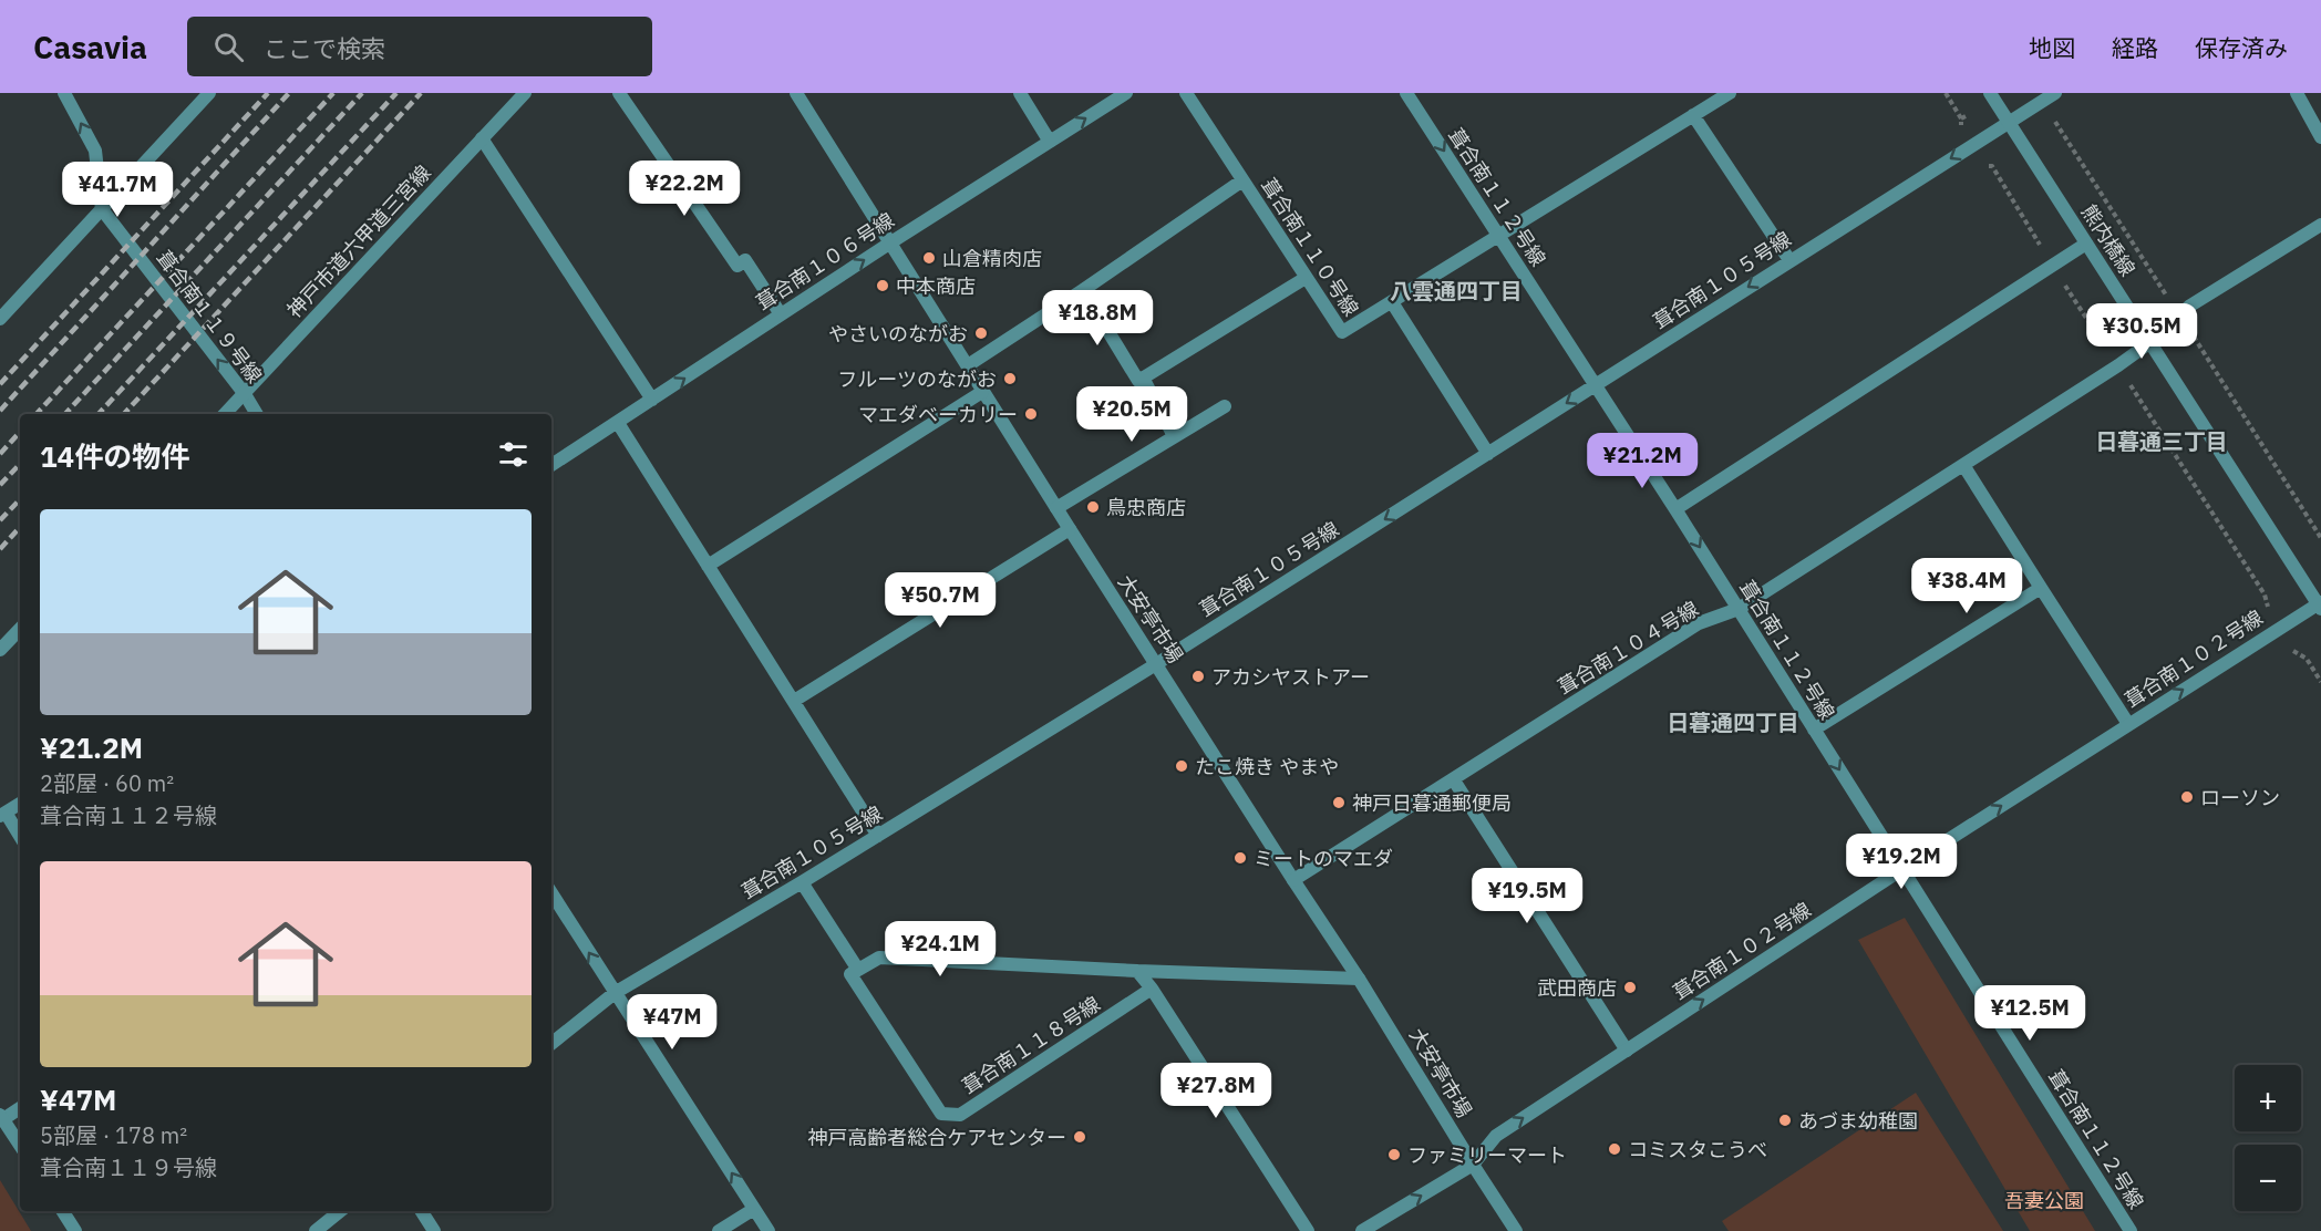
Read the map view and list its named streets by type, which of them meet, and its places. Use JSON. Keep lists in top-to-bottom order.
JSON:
{
  "streets": {
    "street": [
      "葺合南１１２号線",
      "熊内橋線",
      "神戸市道六甲道三宮線",
      "葺合南１１０号線",
      "葺合南１０６号線",
      "葺合南１０５号線",
      "葺合南１１９号線",
      "大安亭市場",
      "葺合南１０４号線",
      "葺合南１０２号線",
      "葺合南１１８号線"
    ]
  },
  "crossings": [
    ["葺合南１１２号線", "葺合南１１０号線"],
    ["葺合南１１２号線", "葺合南１０５号線"],
    ["葺合南１１２号線", "葺合南１０４号線"],
    ["葺合南１１２号線", "葺合南１０２号線"],
    ["熊内橋線", "葺合南１０５号線"],
    ["熊内橋線", "葺合南１０４号線"],
    ["熊内橋線", "葺合南１０２号線"],
    ["神戸市道六甲道三宮線", "葺合南１１９号線"],
    ["葺合南１０６号線", "大安亭市場"],
    ["葺合南１０５号線", "大安亭市場"],
    ["大安亭市場", "葺合南１０４号線"],
    ["大安亭市場", "葺合南１０２号線"]
  ],
  "one_way": [
    "葺合南１０６号線",
    "葺合南１０５号線",
    "葺合南１１９号線",
    "葺合南１０２号線"
  ],
  "districts": ["八雲通四丁目", "日暮通三丁目", "日暮通四丁目"],
  "parks": ["吾妻公園"],
  "places": [
    "山倉精肉店",
    "中本商店",
    "やさいのながお",
    "フルーツのながお",
    "マエダベーカリー",
    "鳥忠商店",
    "アカシヤストアー",
    "たこ焼き やまや",
    "ローソン",
    "神戸日暮通郵便局",
    "ミートのマエダ",
    "武田商店",
    "あづま幼稚園",
    "神戸高齢者総合ケアセンター",
    "コミスタこうべ",
    "ファミリーマート"
  ],
  "page": {
    "header": "Casavia",
    "search": "ここで検索",
    "nav": ["地図", "経路", "保存済み"],
    "price": [
      "¥22.2M",
      "¥41.7M",
      "¥18.8M",
      "¥30.5M",
      "¥20.5M",
      "¥21.2M",
      "¥38.4M",
      "¥50.7M",
      "¥19.2M",
      "¥19.5M",
      "¥24.1M",
      "¥12.5M",
      "¥47M",
      "¥27.8M"
    ],
    "heading": "14件の物件",
    "list": [
      {
        "name": "¥21.2M",
        "note": "2部屋 · 60 m² · 葺合南１１２号線"
      },
      {
        "name": "¥47M",
        "note": "5部屋 · 178 m² · 葺合南１１９号線"
      }
    ],
    "map_buttons": ["+", "−"]
  }
}
